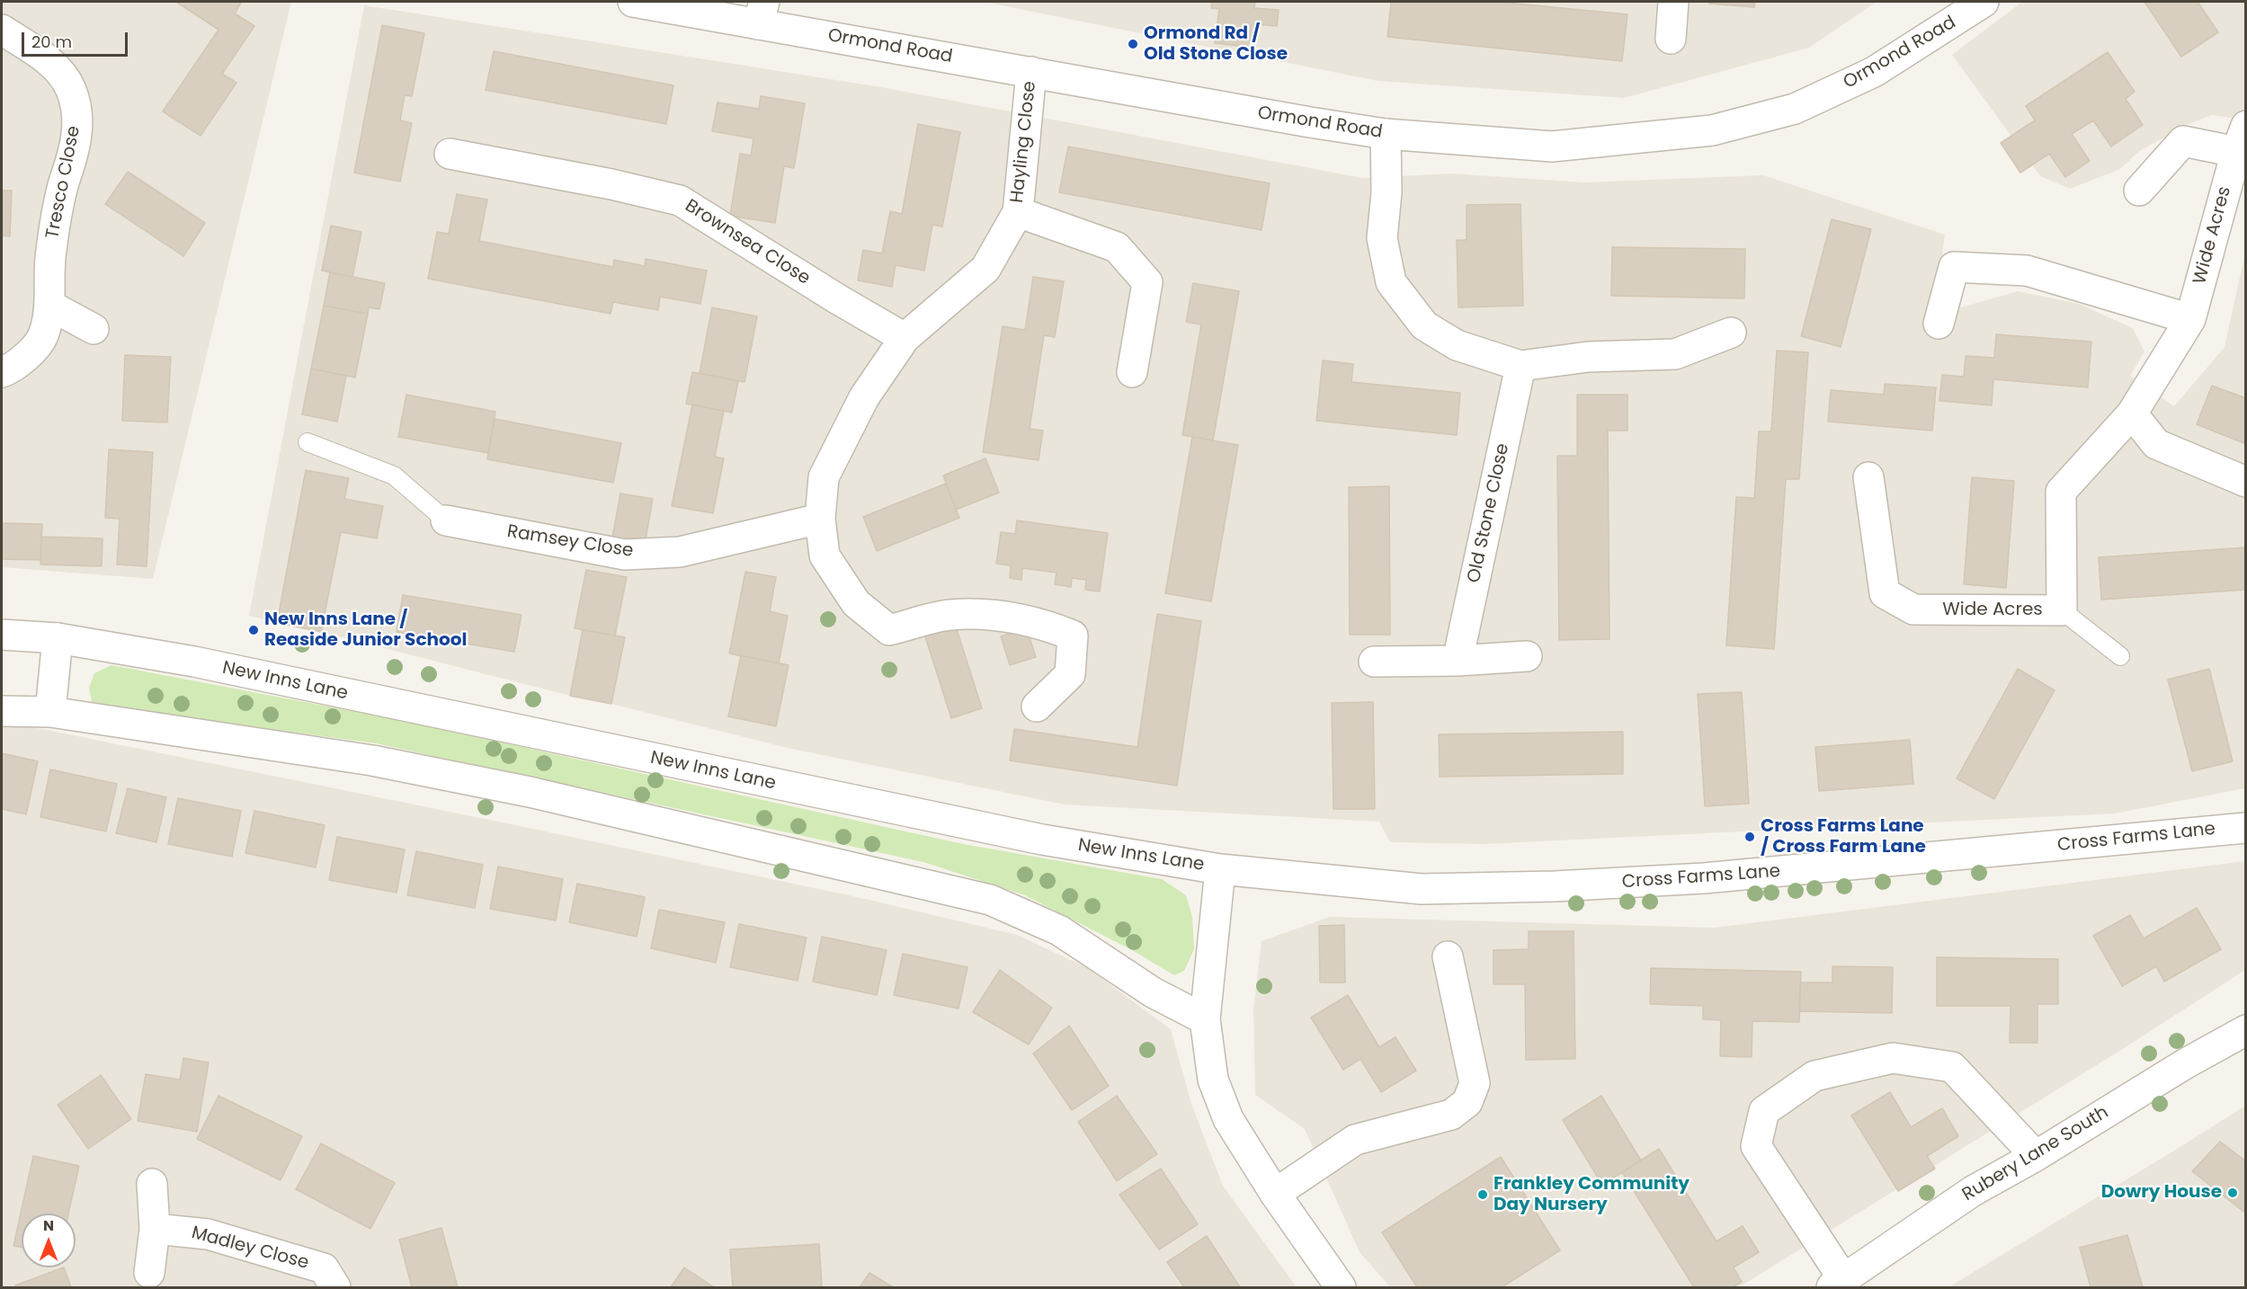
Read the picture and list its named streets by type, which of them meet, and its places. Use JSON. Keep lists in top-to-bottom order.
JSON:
{
  "streets": {
    "street": [
      "Ormond Road",
      "Hayling Close",
      "Tresco Close",
      "Wide Acres",
      "Brownsea Close",
      "Old Stone Close",
      "Ramsey Close",
      "New Inns Lane",
      "Cross Farms Lane",
      "Rubery Lane South",
      "Madley Close"
    ]
  },
  "crossings": [
    ["Ormond Road", "Hayling Close"],
    ["Hayling Close", "Brownsea Close"],
    ["Hayling Close", "Ramsey Close"],
    ["New Inns Lane", "Cross Farms Lane"]
  ],
  "places": [
    "Ormond Rd / Old Stone Close",
    "New Inns Lane / Reaside Junior School",
    "Cross Farms Lane / Cross Farm Lane",
    "Dowry House",
    "Frankley Community Day Nursery"
  ],
  "scale_bar": "20 m",
  "north": "top"
}
